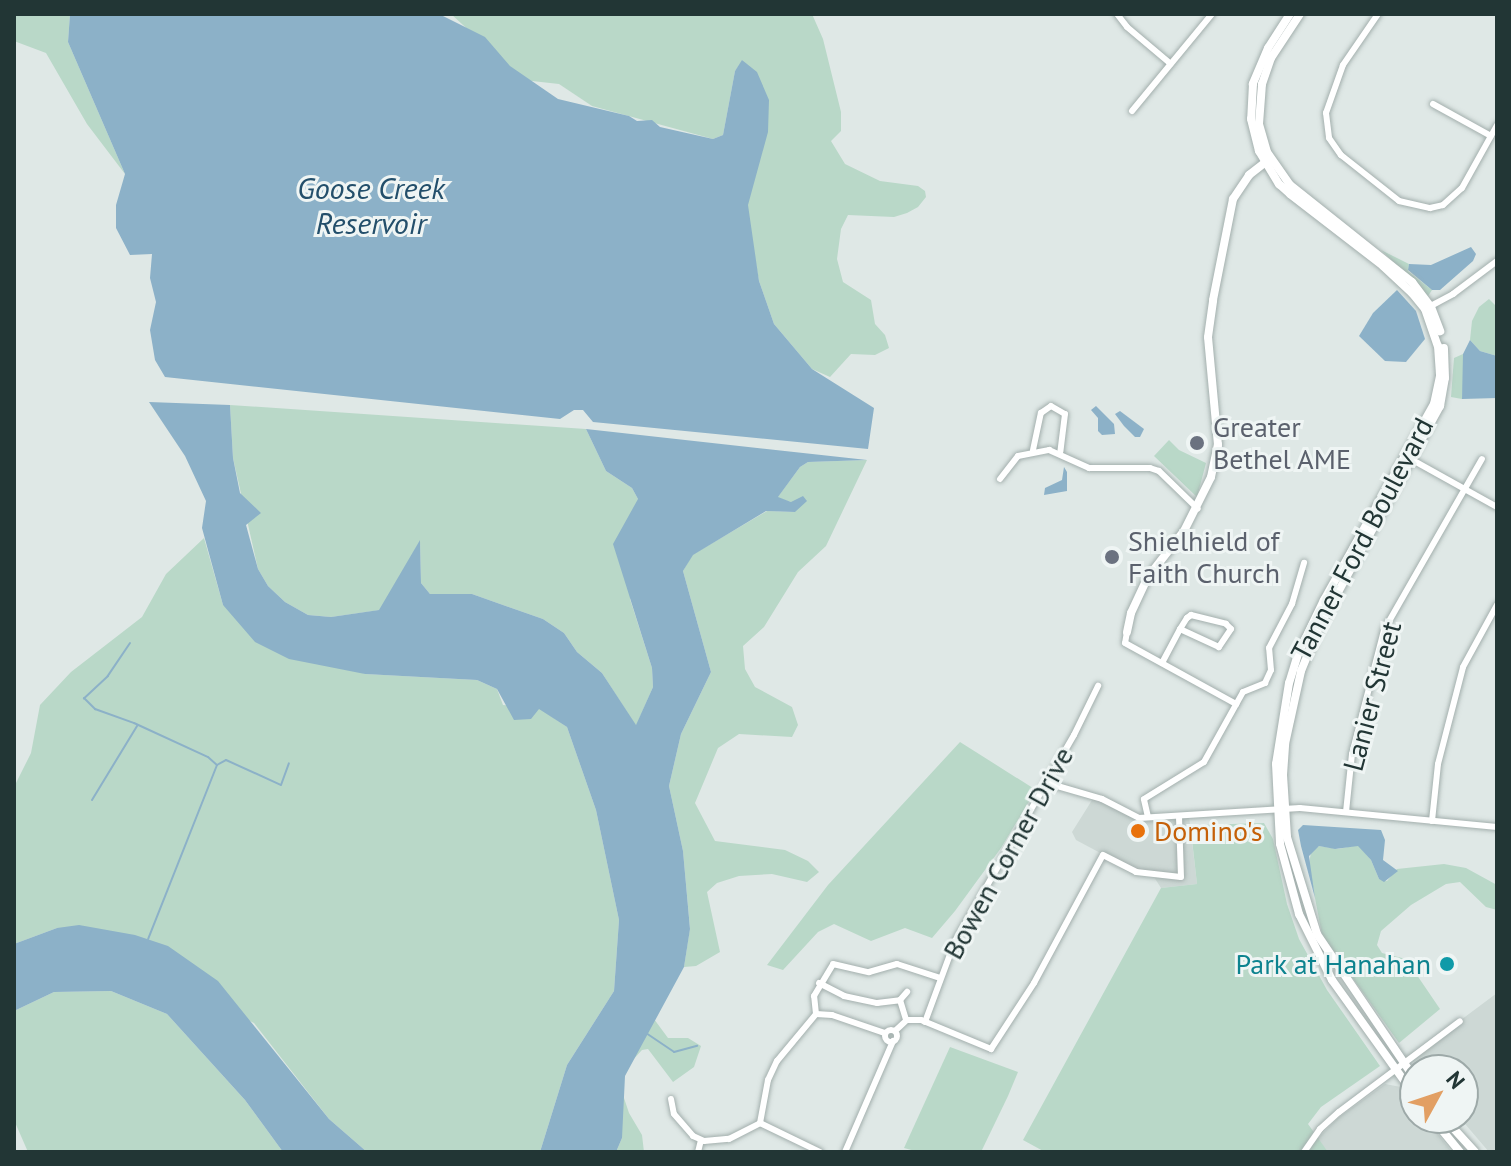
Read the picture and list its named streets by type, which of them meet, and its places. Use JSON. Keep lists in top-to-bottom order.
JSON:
{
  "streets": {
    "street": ["Tanner Ford Boulevard", "Lanier Street", "Bowen Corner Drive"]
  },
  "water": ["Goose Creek Reservoir"],
  "places": [
    "Greater Bethel AME",
    "Shielhield of Faith Church",
    "Domino's",
    "Park at Hanahan"
  ],
  "north": "top right"
}
